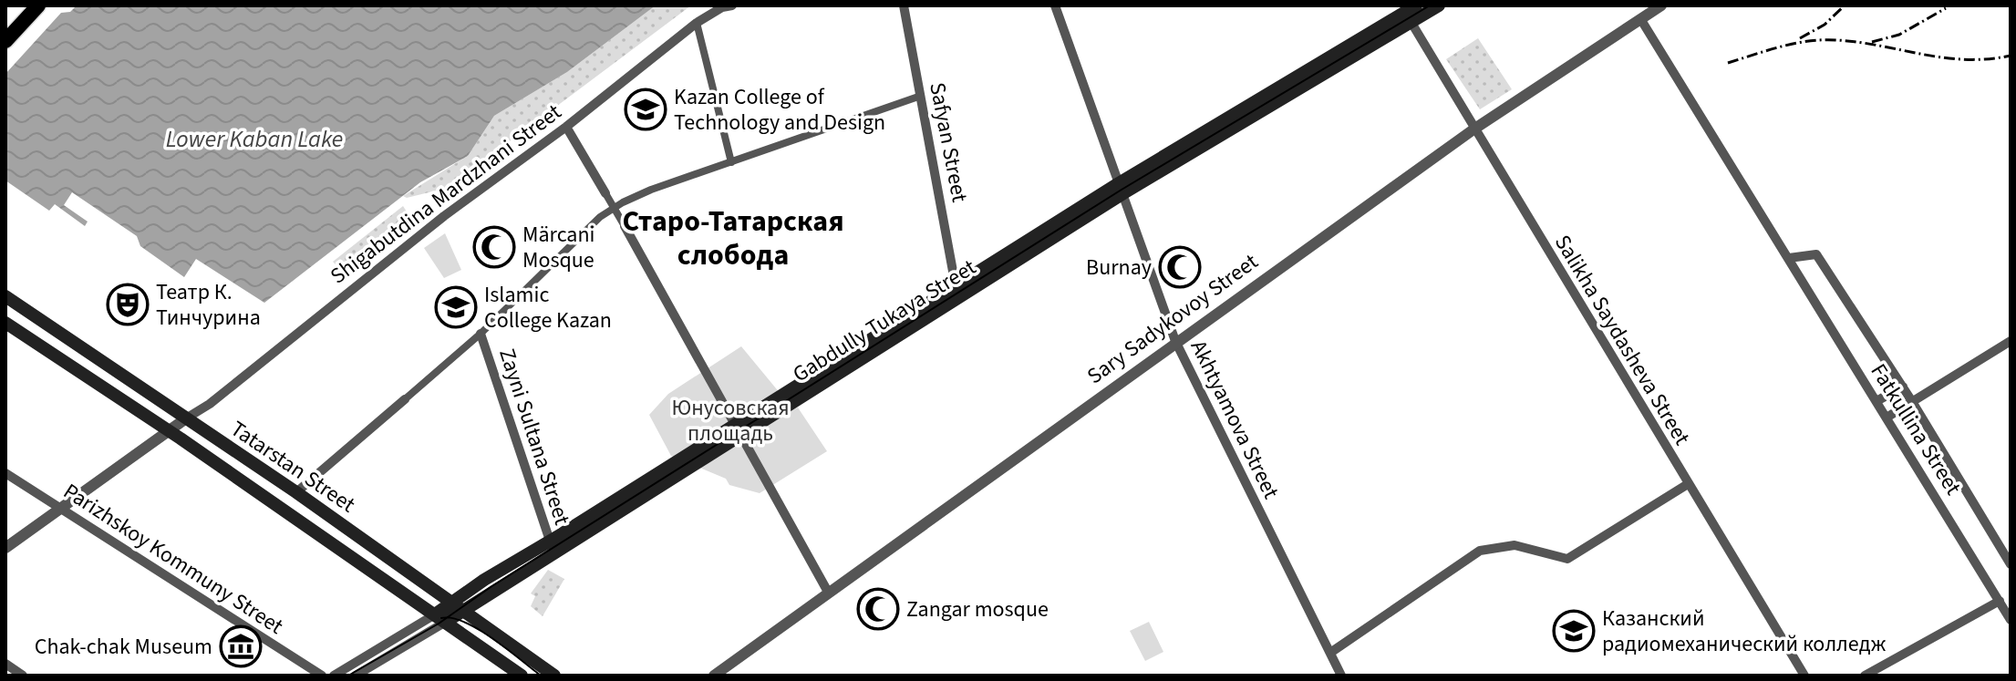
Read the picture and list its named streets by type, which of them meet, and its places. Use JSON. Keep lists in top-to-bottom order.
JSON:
{
  "streets": {
    "main road": ["Gabdully Tukaya Street", "Tatarstan Street"],
    "street": [
      "Safyan Street",
      "Shigabutdina Mardzhani Street",
      "Sary Sadykovoy Street",
      "Salikha Saydasheva Street",
      "Akhtyamova Street",
      "Fatkullina Street",
      "Zayni Sultana Street",
      "Parizhskoy Kommuny Street"
    ]
  },
  "crossings": [
    ["Safyan Street", "Gabdully Tukaya Street"],
    ["Shigabutdina Mardzhani Street", "Tatarstan Street"],
    ["Sary Sadykovoy Street", "Salikha Saydasheva Street"],
    ["Sary Sadykovoy Street", "Akhtyamova Street"],
    ["Sary Sadykovoy Street", "Fatkullina Street"],
    ["Gabdully Tukaya Street", "Salikha Saydasheva Street"],
    ["Gabdully Tukaya Street", "Akhtyamova Street"],
    ["Gabdully Tukaya Street", "Zayni Sultana Street"],
    ["Gabdully Tukaya Street", "Tatarstan Street"]
  ],
  "districts": ["Старо-Татарская слобода"],
  "water": ["Lower Kaban Lake"],
  "parks": ["Юнусовская площадь"],
  "places": {
    "school or university": ["Kazan College of Technology and Design", "Islamic College Kazan", "Казанский радиомеханический колледж"],
    "mosque": ["Märcani Mosque", "Burnay", "Zangar mosque"],
    "theatre": ["Театр К. Тинчурина"],
    "museum": ["Chak-chak Museum"]
  }
}
